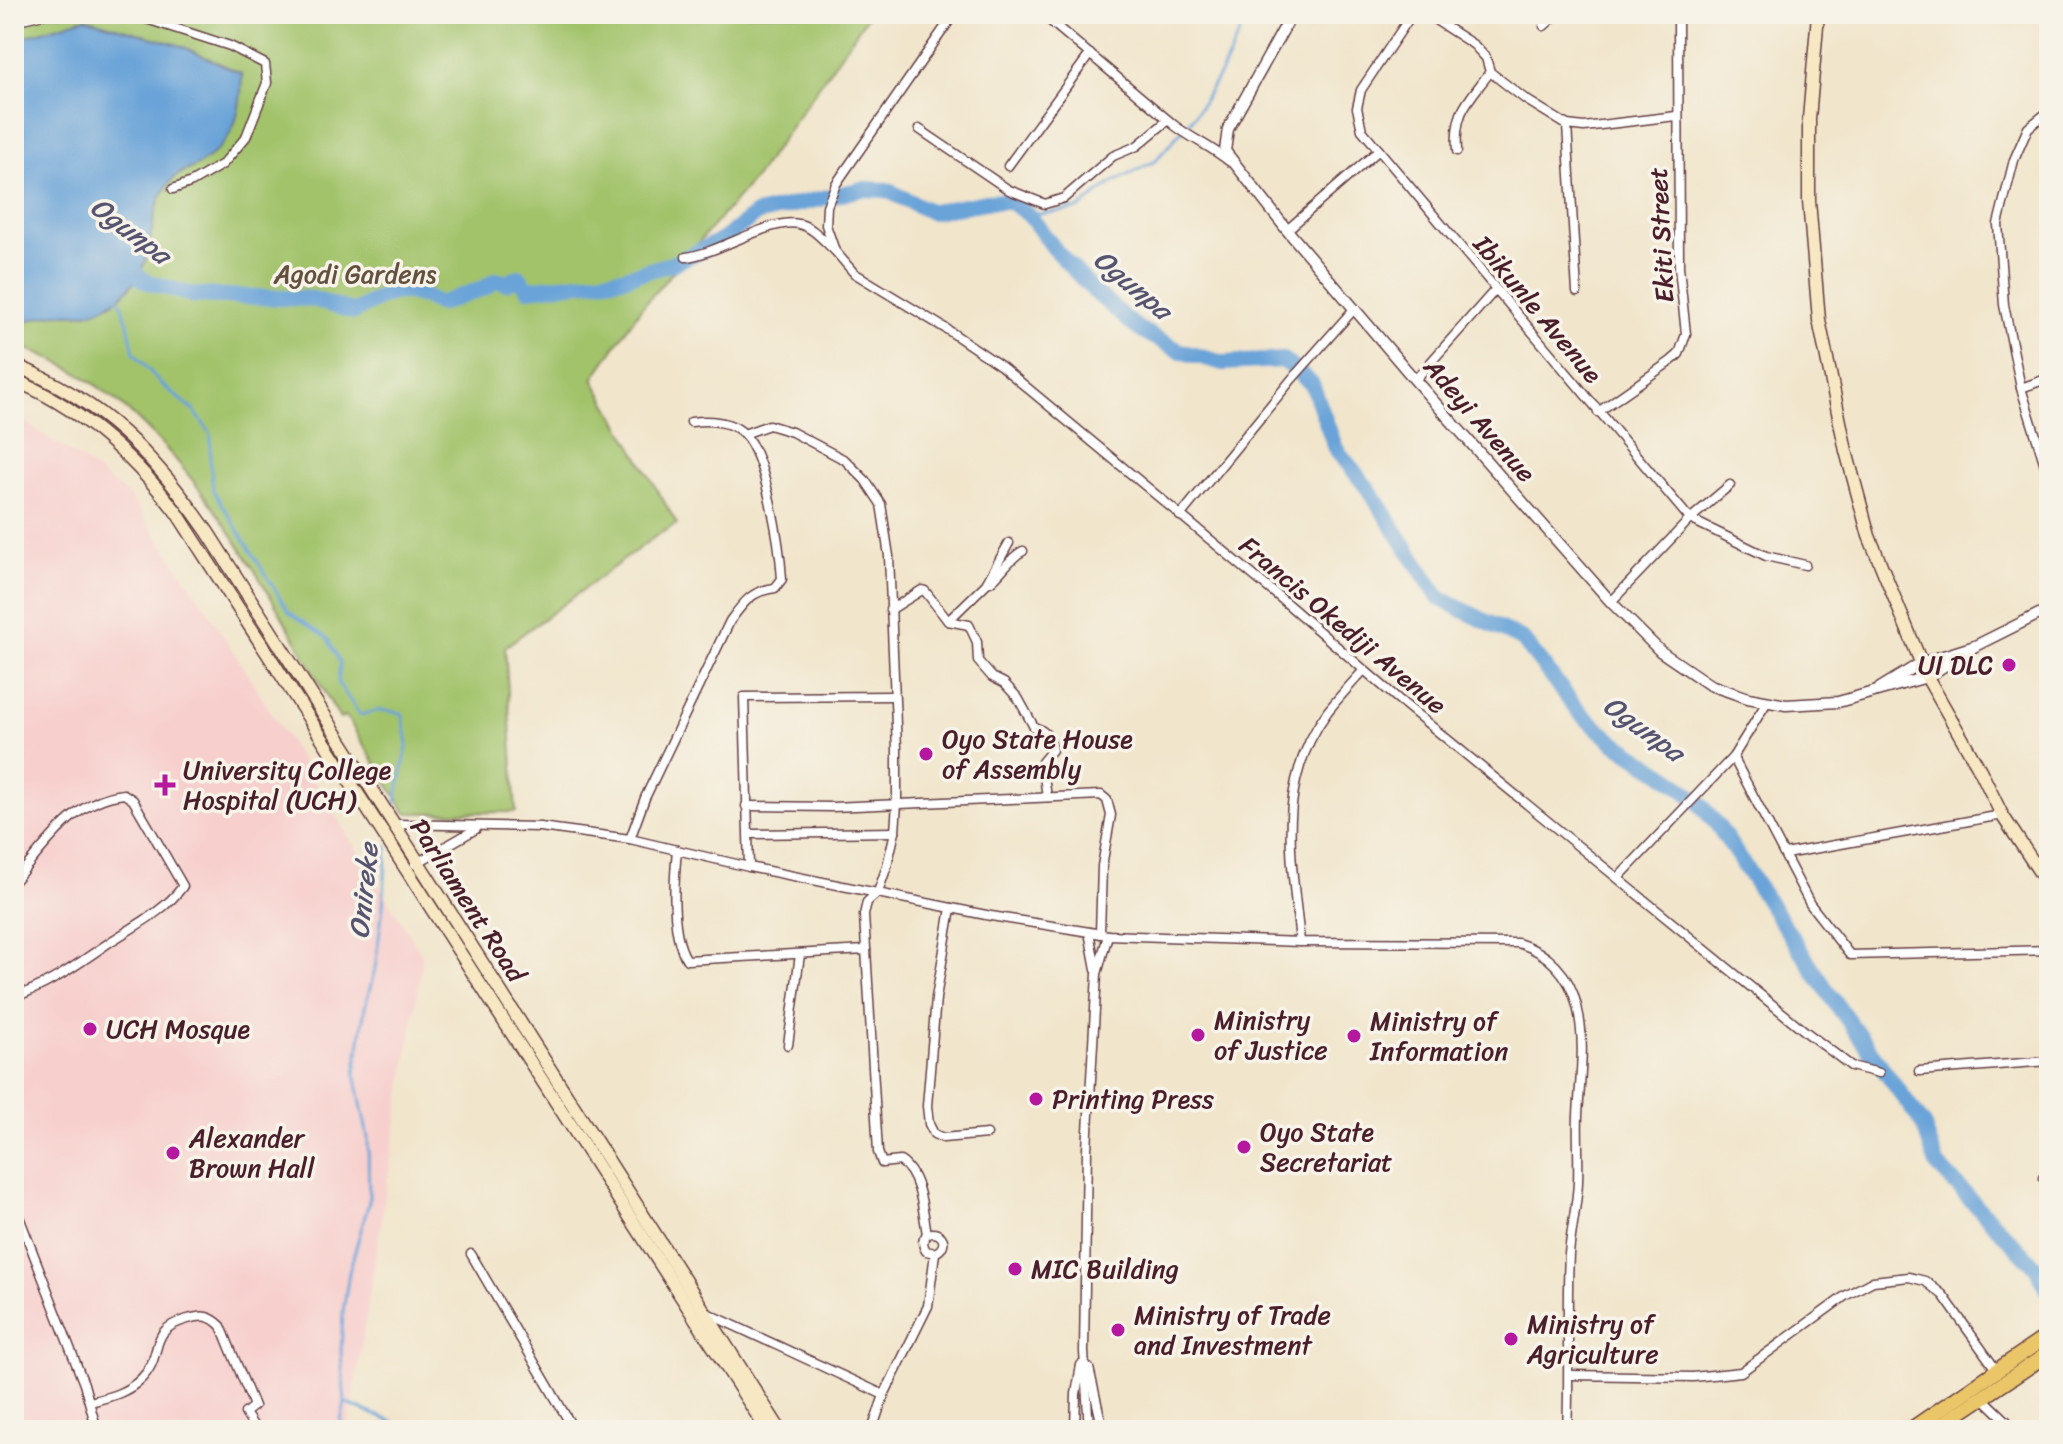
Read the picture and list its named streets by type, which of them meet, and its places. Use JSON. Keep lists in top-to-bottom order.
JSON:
{
  "streets": {
    "main road": ["Parliament Road"],
    "street": [
      "Ekiti Street",
      "Ibikunle Avenue",
      "Adeyi Avenue",
      "Francis Okediji Avenue"
    ]
  },
  "crossings": [
    ["Ekiti Street", "Ibikunle Avenue"]
  ],
  "water": ["Ogunpa", "Onireke"],
  "parks": ["Agodi Gardens"],
  "places": {
    "other": [
      "UI DLC",
      "Oyo State House of Assembly",
      "UCH Mosque",
      "Ministry of Justice",
      "Ministry of Information",
      "Printing Press",
      "Oyo State Secretariat",
      "Alexander Brown Hall",
      "MIC Building",
      "Ministry of Trade and Investment",
      "Ministry of Agriculture"
    ],
    "health": ["University College Hospital (UCH)"]
  }
}
